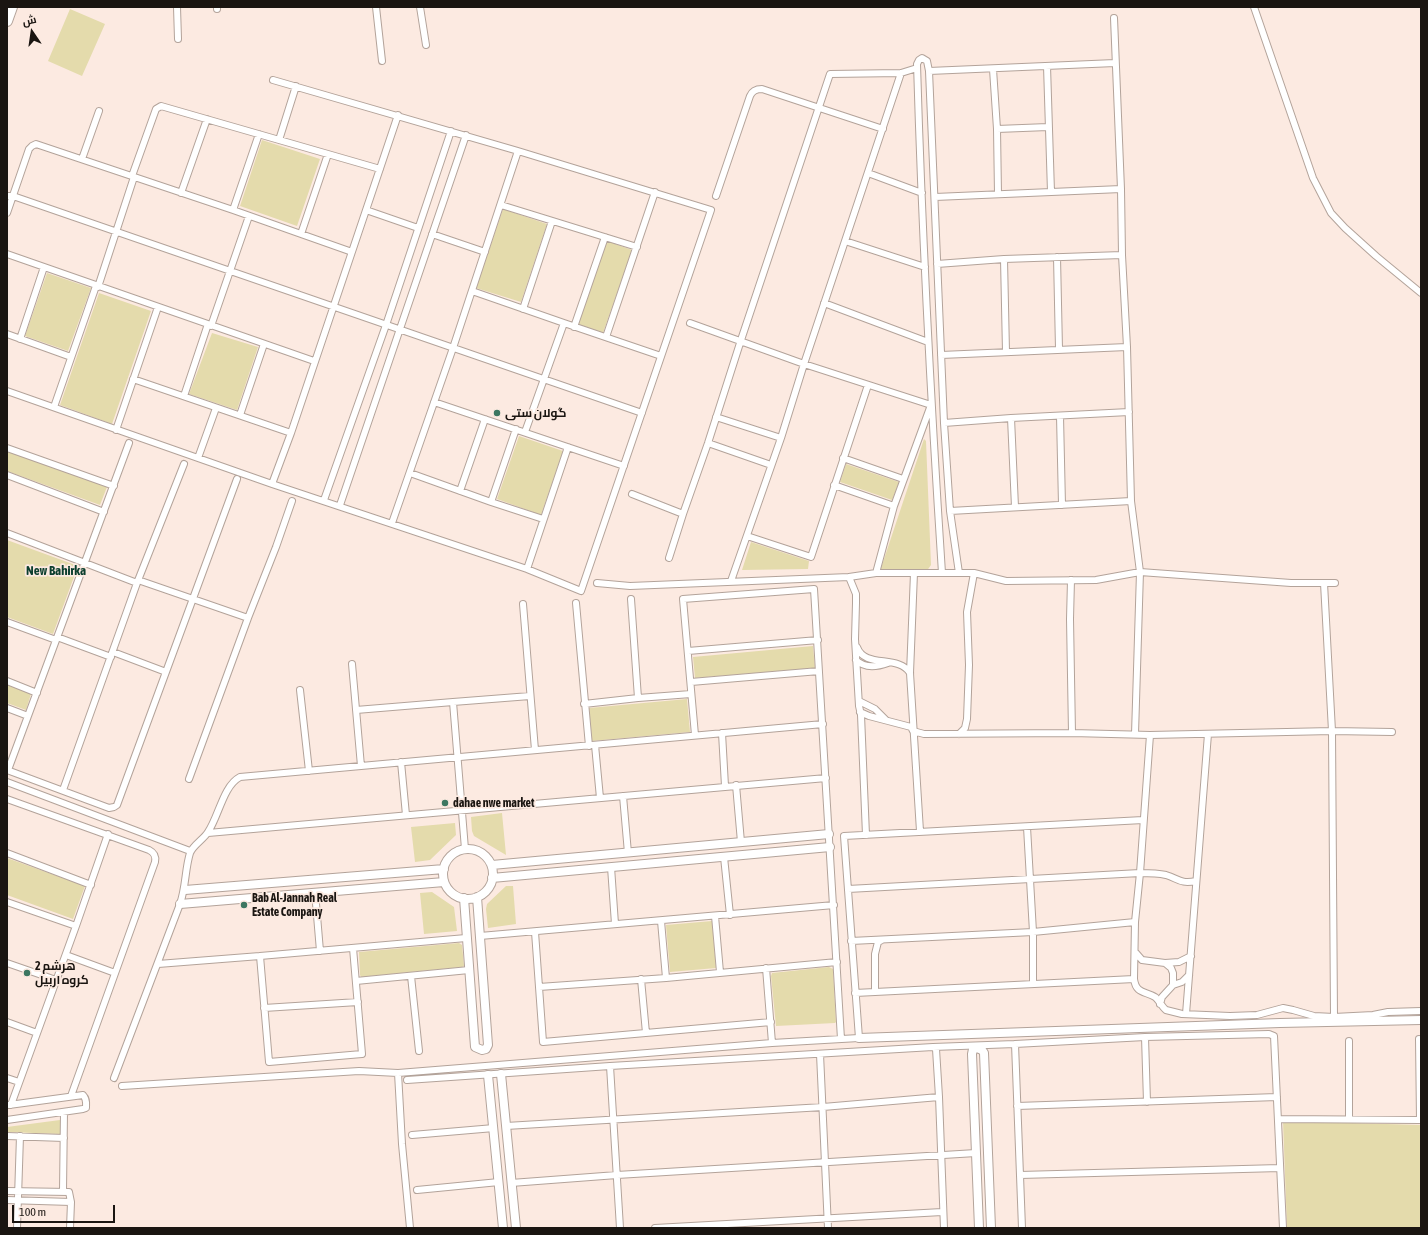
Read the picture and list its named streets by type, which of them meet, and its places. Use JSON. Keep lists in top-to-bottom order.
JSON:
{
  "districts": ["New Bahirka"],
  "places": [
    "گولان ستی",
    "dahae nwe market",
    "Bab Al-Jannah Real Estate Company",
    "هرشم 2 كروه اربيل"
  ],
  "scale_bar": "100 m",
  "north": "top"
}
